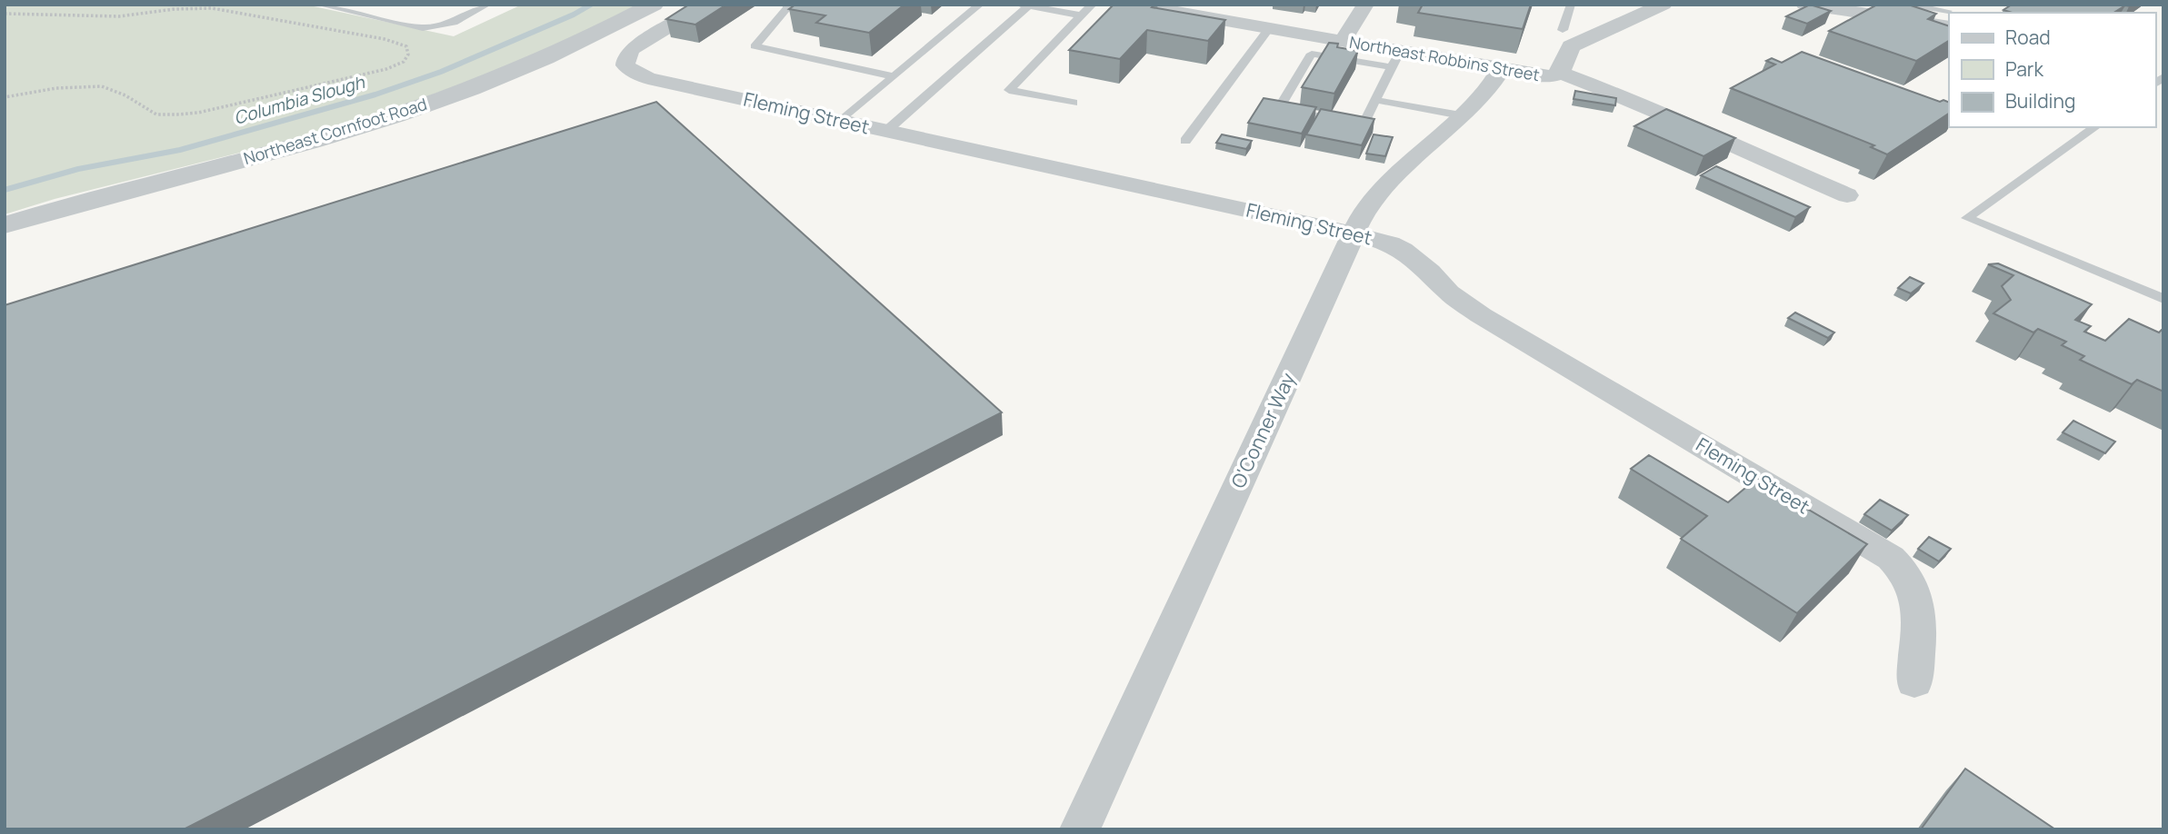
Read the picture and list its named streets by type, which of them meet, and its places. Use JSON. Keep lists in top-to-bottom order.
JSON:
{
  "streets": {
    "street": [
      "Northeast Robbins Street",
      "Fleming Street",
      "Northeast Cornfoot Road",
      "O'Conner Way"
    ]
  },
  "crossings": [
    ["Northeast Robbins Street", "O'Conner Way"],
    ["Fleming Street", "O'Conner Way"]
  ],
  "water": ["Columbia Slough"],
  "legend": ["Road", "Park", "Building"]
}
